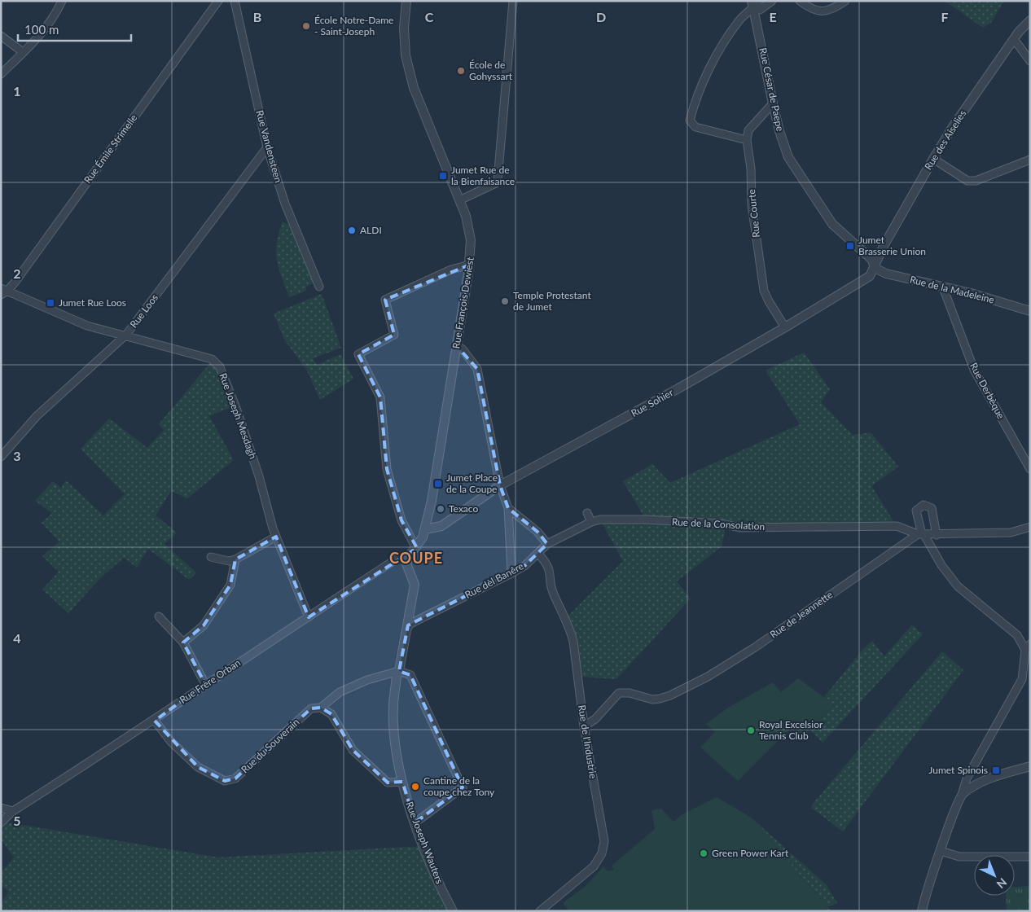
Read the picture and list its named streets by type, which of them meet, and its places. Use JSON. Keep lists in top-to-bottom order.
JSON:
{
  "streets": {
    "street": [
      "Rue César de Paepe",
      "Rue des Aiselies",
      "Rue Vandensteen",
      "Rue Émile Strimelle",
      "Rue Courte",
      "Rue de la Madeleine",
      "Rue François Dewiest",
      "Rue Loos",
      "Rue Derbèque",
      "Rue Sohier",
      "Rue Joseph Mesdagh",
      "Rue de la Consolation",
      "Rue dèl Banêre",
      "Rue de Jeannette",
      "Rue Frère Orban",
      "Rue de l'Industrie",
      "Rue du Souverain",
      "Rue Joseph Wauters"
    ]
  },
  "crossings": [
    ["Rue César de Paepe", "Rue des Aiselies"],
    ["Rue César de Paepe", "Rue de la Madeleine"],
    ["Rue César de Paepe", "Rue Sohier"],
    ["Rue des Aiselies", "Rue de la Madeleine"],
    ["Rue des Aiselies", "Rue Sohier"],
    ["Rue Vandensteen", "Rue Loos"],
    ["Rue Émile Strimelle", "Rue Joseph Mesdagh"],
    ["Rue Courte", "Rue Sohier"],
    ["Rue de la Madeleine", "Rue Derbèque"],
    ["Rue de la Madeleine", "Rue Sohier"],
    ["Rue François Dewiest", "Rue Sohier"],
    ["Rue François Dewiest", "Rue Frère Orban"],
    ["Rue François Dewiest", "Rue Joseph Wauters"],
    ["Rue Loos", "Rue Joseph Mesdagh"],
    ["Rue Joseph Mesdagh", "Rue Frère Orban"],
    ["Rue de la Consolation", "Rue dèl Banêre"],
    ["Rue de la Consolation", "Rue de Jeannette"],
    ["Rue dèl Banêre", "Rue de l'Industrie"],
    ["Rue dèl Banêre", "Rue Joseph Wauters"],
    ["Rue de Jeannette", "Rue de l'Industrie"],
    ["Rue Frère Orban", "Rue du Souverain"],
    ["Rue Frère Orban", "Rue Joseph Wauters"],
    ["Rue du Souverain", "Rue Joseph Wauters"]
  ],
  "districts": ["COUPE"],
  "places": {
    "other": [
      "École Notre-Dame - Saint-Joseph",
      "École de Gohyssart",
      "ALDI",
      "Temple Protestant de Jumet",
      "Texaco",
      "Royal Excelsior Tennis Club",
      "Cantine de la coupe chez Tony",
      "Green Power Kart"
    ],
    "transit": [
      "Jumet Rue de la Bienfaisance",
      "Jumet Brasserie Union",
      "Jumet Rue Loos",
      "Jumet Place de la Coupe",
      "Jumet Spinois"
    ]
  },
  "scale_bar": "100 m",
  "north": "bottom right",
  "grid": {
    "columns": [
      "B",
      "C",
      "D",
      "E",
      "F"
    ],
    "rows": [
      "1",
      "2",
      "3",
      "4",
      "5"
    ]
  }
}
